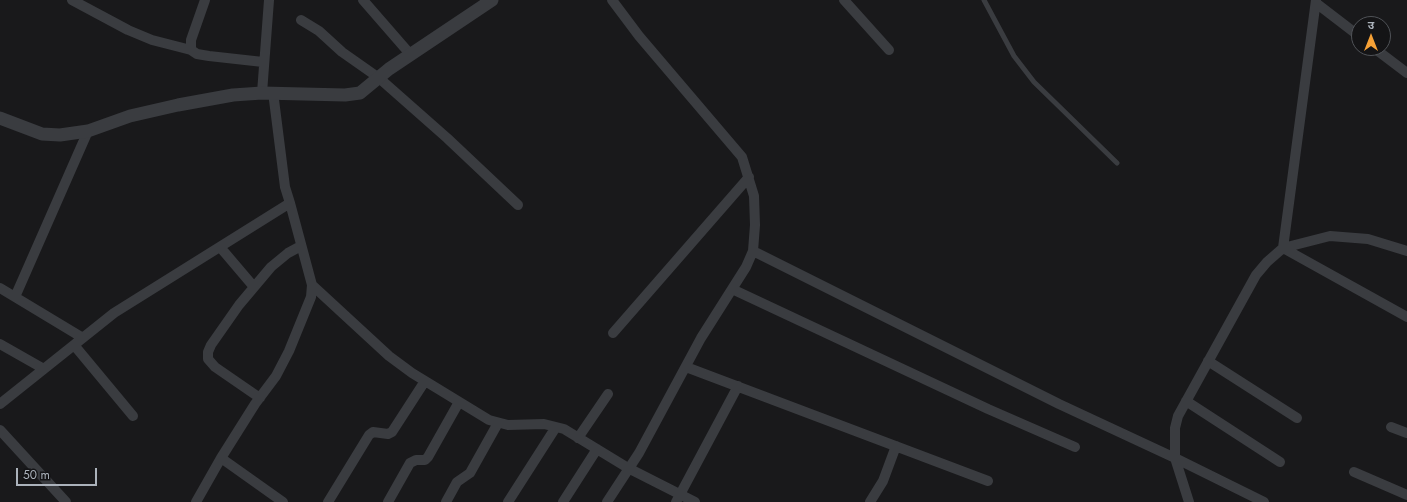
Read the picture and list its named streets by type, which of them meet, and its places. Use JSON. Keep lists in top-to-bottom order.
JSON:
{
  "scale_bar": "50 m",
  "north": "top"
}
